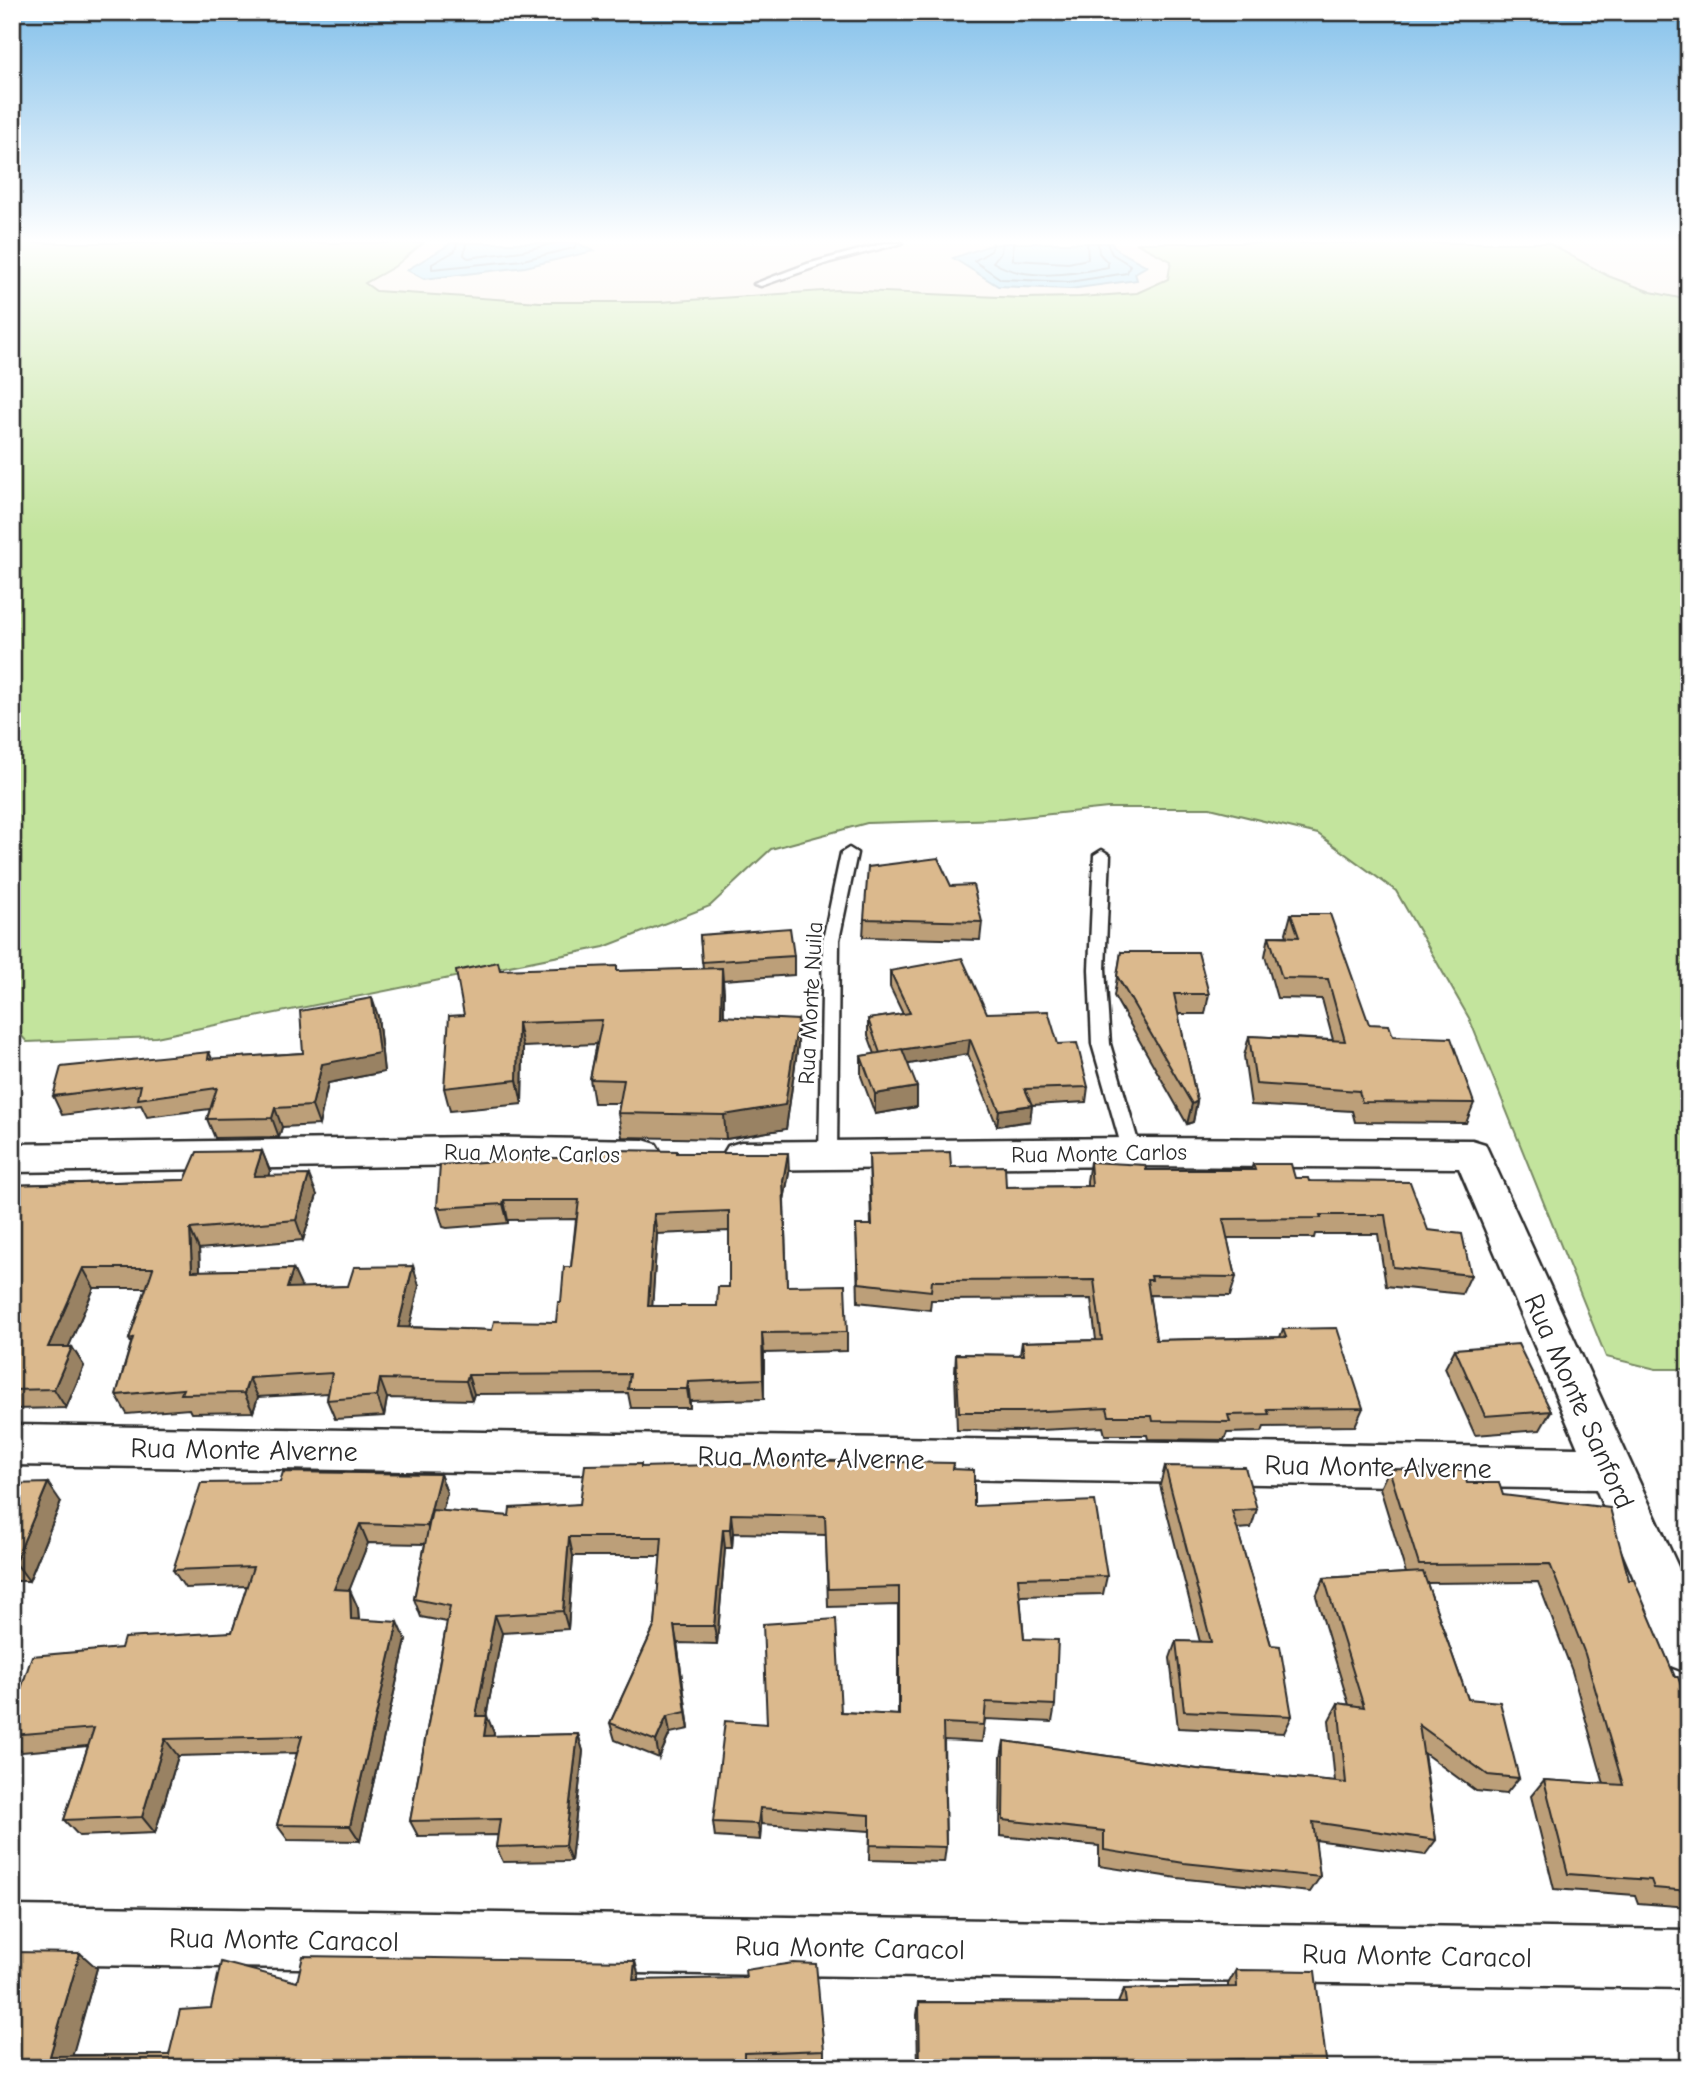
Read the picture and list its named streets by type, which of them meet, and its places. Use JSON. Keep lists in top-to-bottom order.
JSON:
{
  "streets": {
    "street": [
      "Rua Monte Carlos",
      "Rua Monte Sanford",
      "Rua Monte Alverne",
      "Rua Monte Caracol"
    ],
    "lane": ["Rua Monte Nuila"]
  },
  "crossings": [
    ["Rua Monte Nuila", "Rua Monte Carlos"],
    ["Rua Monte Carlos", "Rua Monte Sanford"],
    ["Rua Monte Sanford", "Rua Monte Alverne"]
  ]
}
